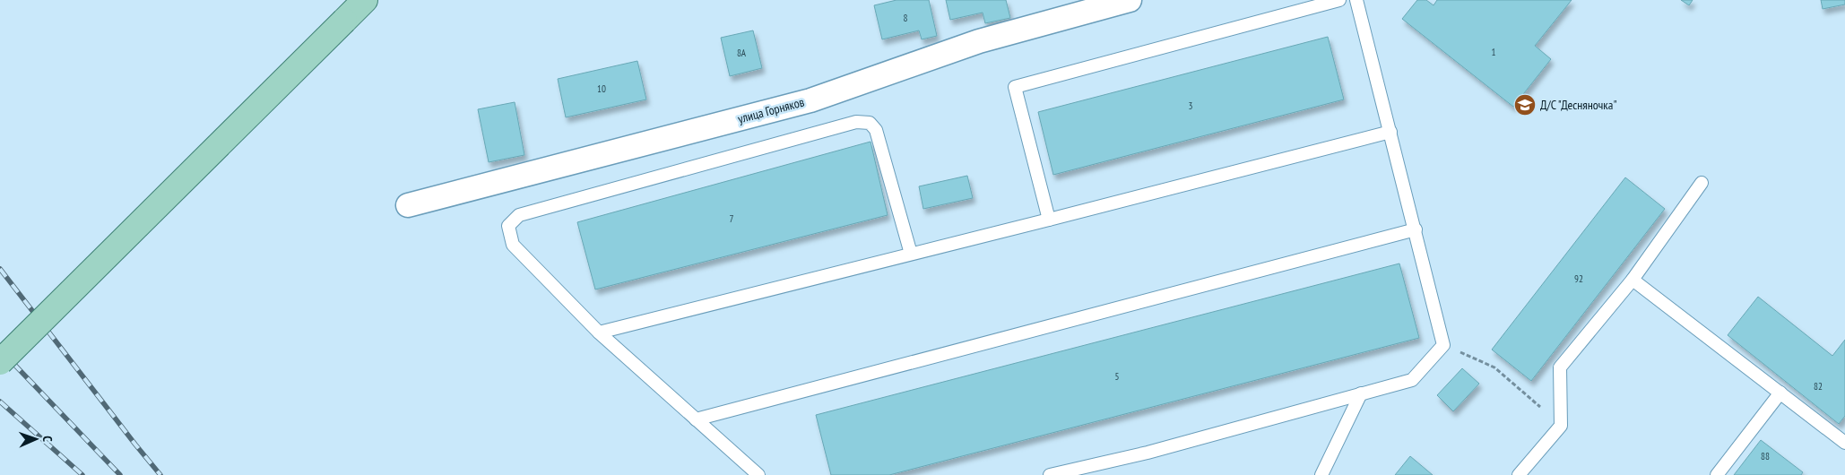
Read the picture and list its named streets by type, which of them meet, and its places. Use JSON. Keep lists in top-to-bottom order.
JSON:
{
  "streets": {
    "street": ["улица Горняков"]
  },
  "places": {
    "school or university": ["Д/С \"Десняночка\""]
  },
  "house_numbers": [
    "8",
    "1",
    "8А",
    "10",
    "3",
    "7",
    "92",
    "5",
    "82",
    "88"
  ],
  "north": "right"
}
